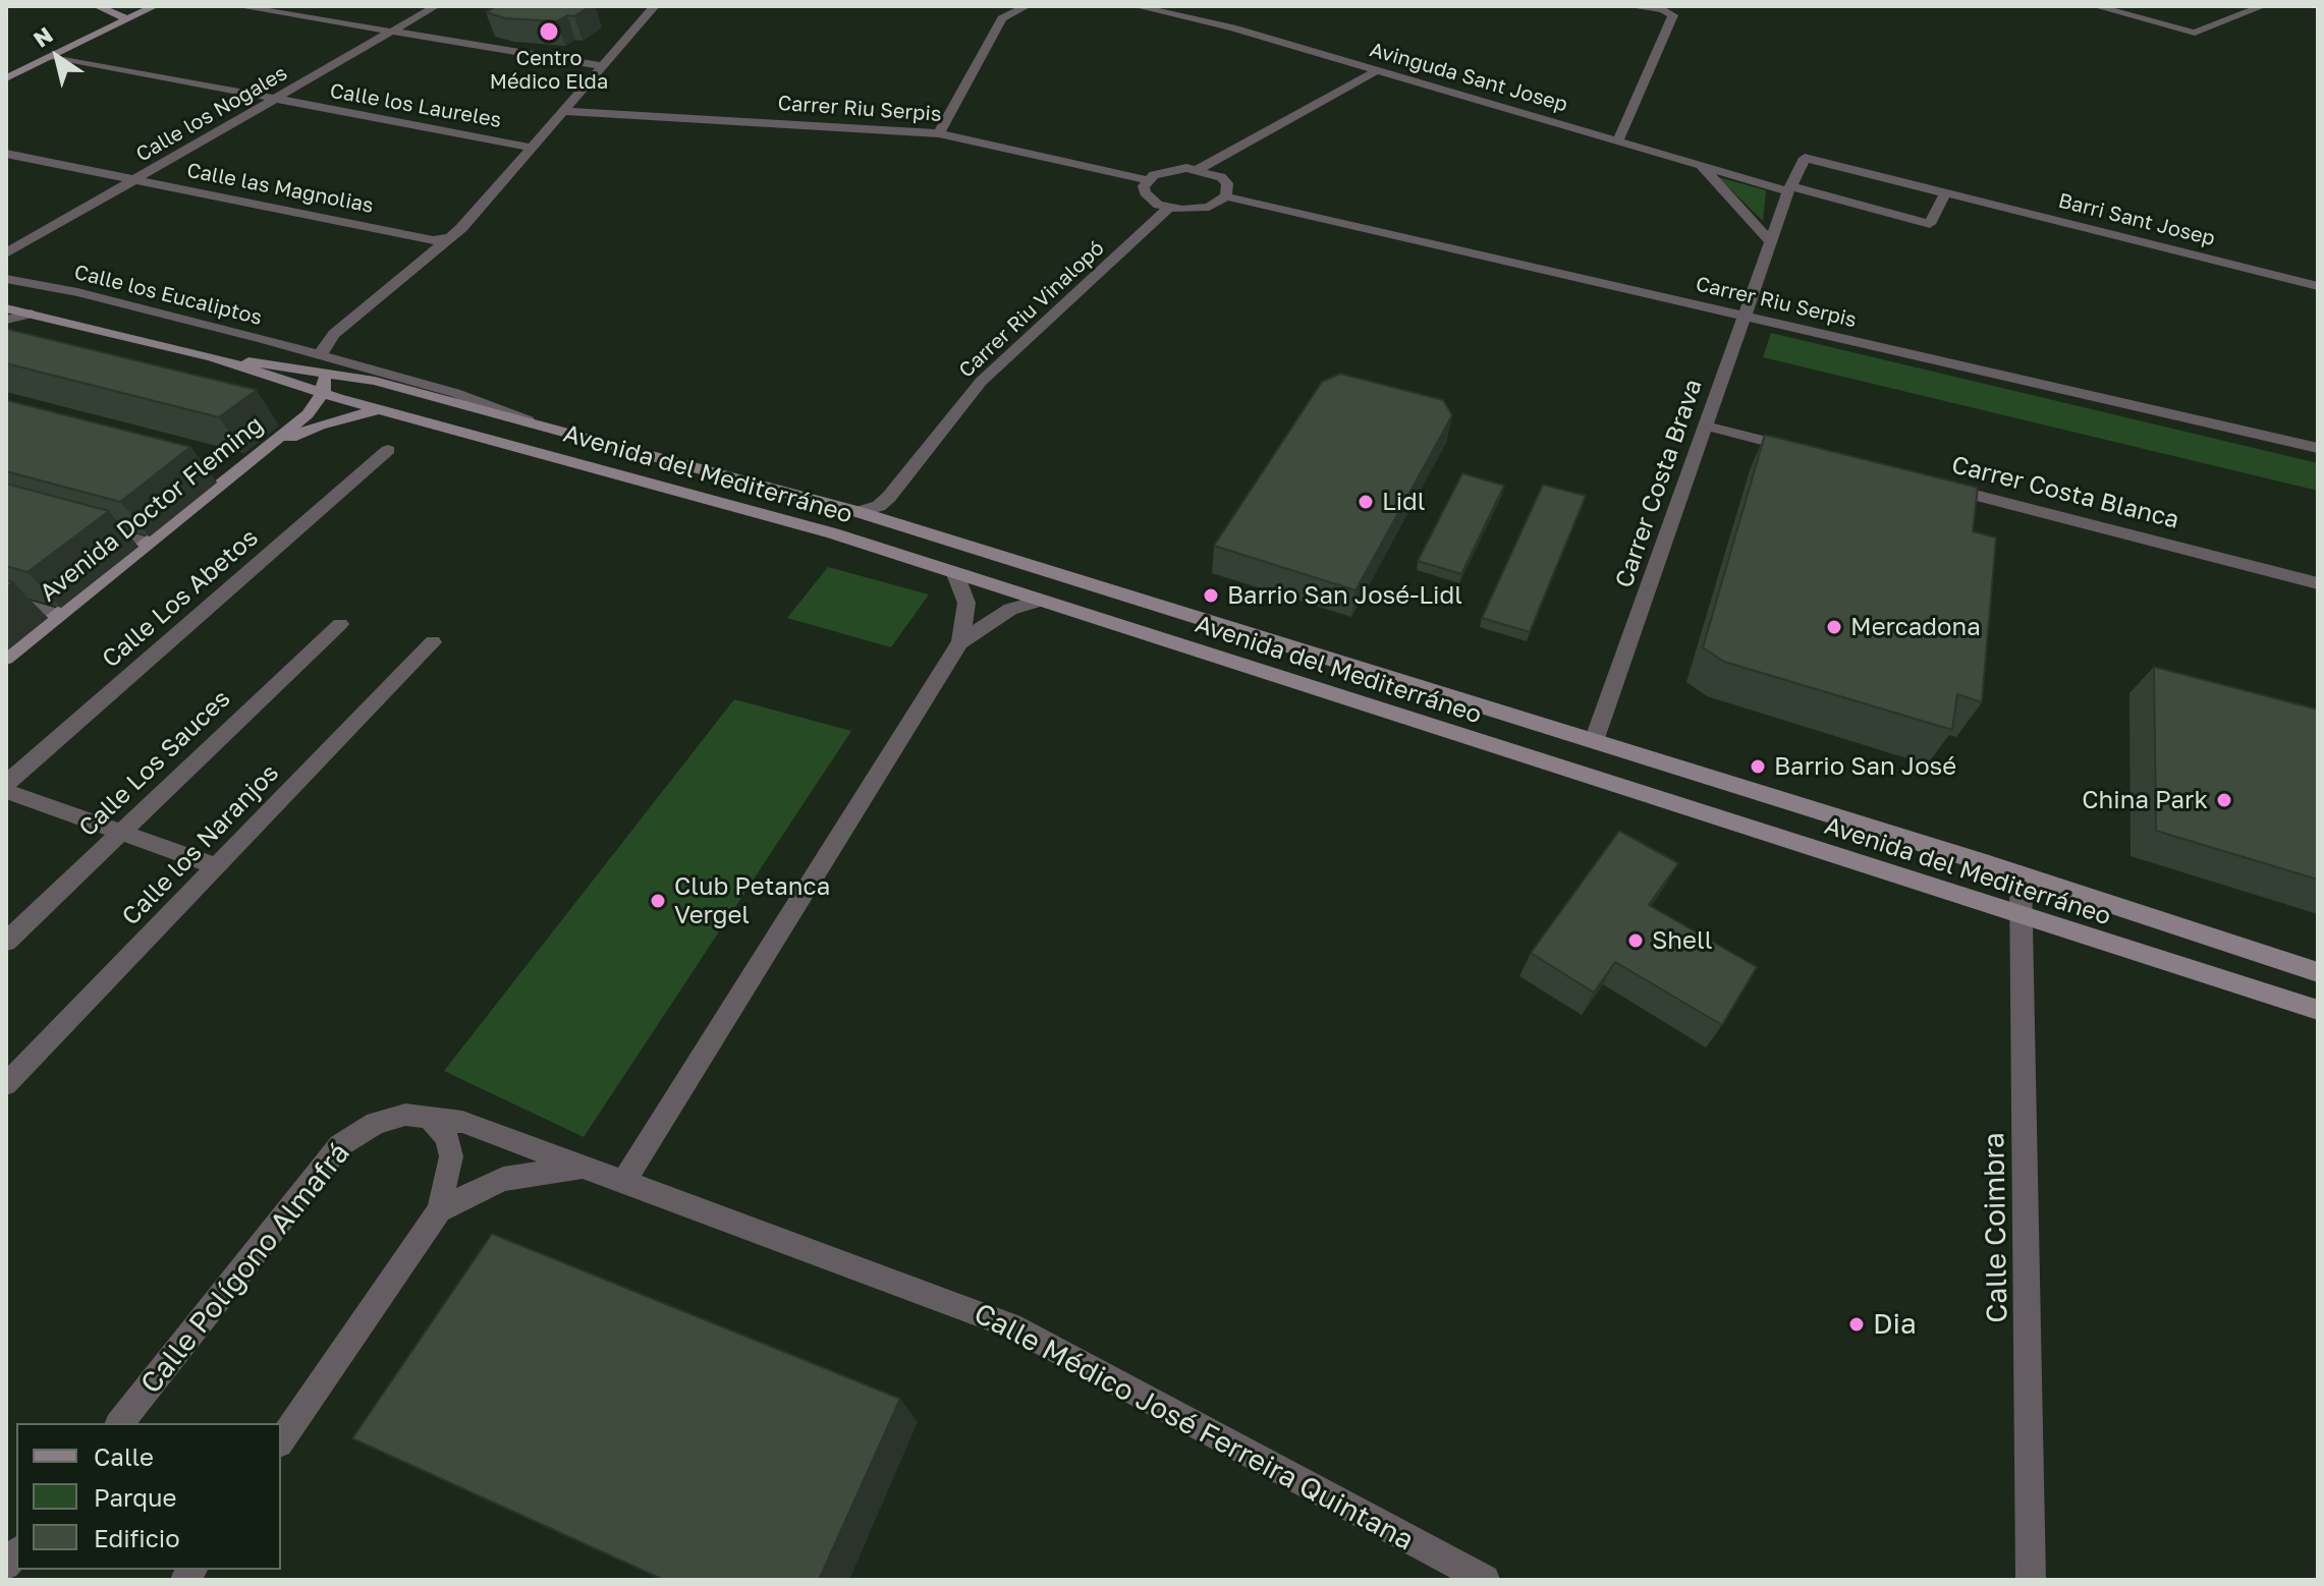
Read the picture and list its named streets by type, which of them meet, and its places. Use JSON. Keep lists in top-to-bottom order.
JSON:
{
  "streets": {
    "street": [
      "Avinguda Sant Josep",
      "Calle los Laureles",
      "Carrer Riu Serpis",
      "Calle los Nogales",
      "Calle las Magnolias",
      "Barri Sant Josep",
      "Calle los Eucaliptos",
      "Carrer Riu Vinalopó",
      "Avenida del Mediterráneo",
      "Carrer Costa Brava",
      "Carrer Costa Blanca",
      "Avenida Doctor Fleming",
      "Calle Los Abetos",
      "Calle Los Sauces",
      "Calle los Naranjos",
      "Calle Coimbra",
      "Calle Polígono Almafrá",
      "Calle Médico José Ferreira Quintana"
    ]
  },
  "crossings": [
    ["Avinguda Sant Josep", "Barri Sant Josep"],
    ["Avinguda Sant Josep", "Carrer Costa Brava"],
    ["Calle los Laureles", "Calle los Nogales"],
    ["Carrer Riu Serpis", "Carrer Costa Brava"],
    ["Calle los Nogales", "Calle las Magnolias"],
    ["Barri Sant Josep", "Carrer Costa Brava"],
    ["Calle los Eucaliptos", "Avenida del Mediterráneo"],
    ["Carrer Riu Vinalopó", "Avenida del Mediterráneo"],
    ["Avenida del Mediterráneo", "Carrer Costa Brava"],
    ["Avenida del Mediterráneo", "Avenida Doctor Fleming"],
    ["Avenida del Mediterráneo", "Calle Coimbra"],
    ["Calle Polígono Almafrá", "Calle Médico José Ferreira Quintana"]
  ],
  "places": [
    "Centro Médico Elda",
    "Lidl",
    "Barrio San José-Lidl",
    "Mercadona",
    "Barrio San José",
    "China Park",
    "Club Petanca Vergel",
    "Shell",
    "Dia"
  ],
  "legend": ["Calle", "Parque", "Edificio"],
  "north": "top left"
}
